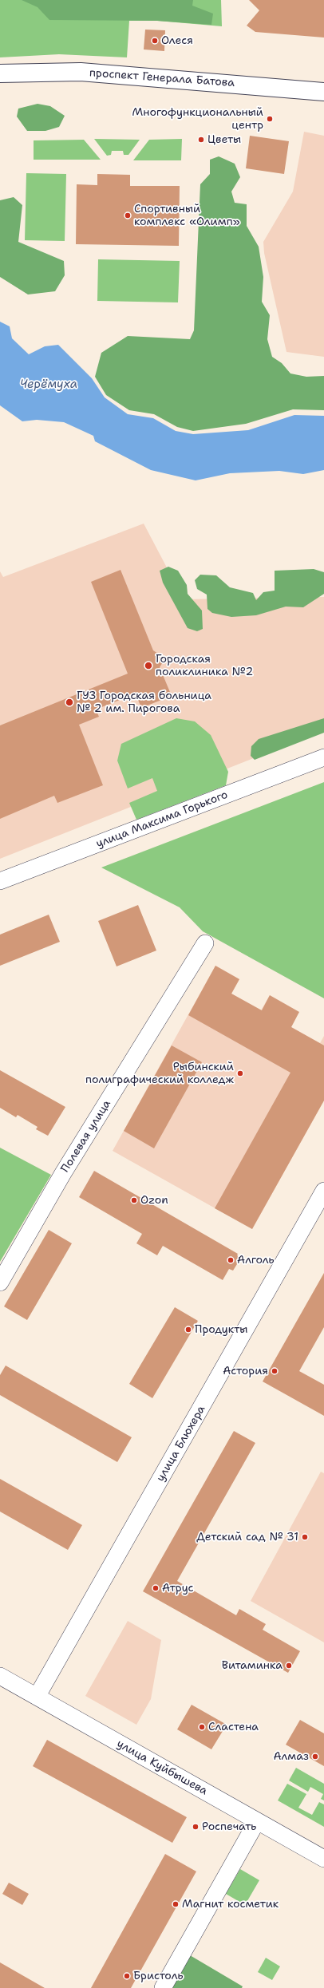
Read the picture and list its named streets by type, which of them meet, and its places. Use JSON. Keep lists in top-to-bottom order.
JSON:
{
  "streets": {
    "main road": ["проспект Генерала Батова"],
    "street": [
      "улица Максима Горького",
      "Полевая улица",
      "улица Блюхера",
      "улица Куйбышева"
    ]
  },
  "crossings": [
    ["улица Блюхера", "улица Куйбышева"]
  ],
  "water": ["Черёмуха"],
  "places": [
    "Олеся",
    "Многофункциональный центр",
    "Цветы",
    "Спортивный комплекс «Олимп»",
    "Городская поликлиника №2",
    "ГУЗ Городская больница № 2 им. Пирогова",
    "Рыбинский полиграфический колледж",
    "Ozon",
    "Алголь",
    "Продукты",
    "Астория",
    "Детский сад № 31",
    "Атрус",
    "Витаминка",
    "Сластена",
    "Алмаз",
    "Роспечать",
    "Магнит косметик",
    "Бристоль"
  ]
}
